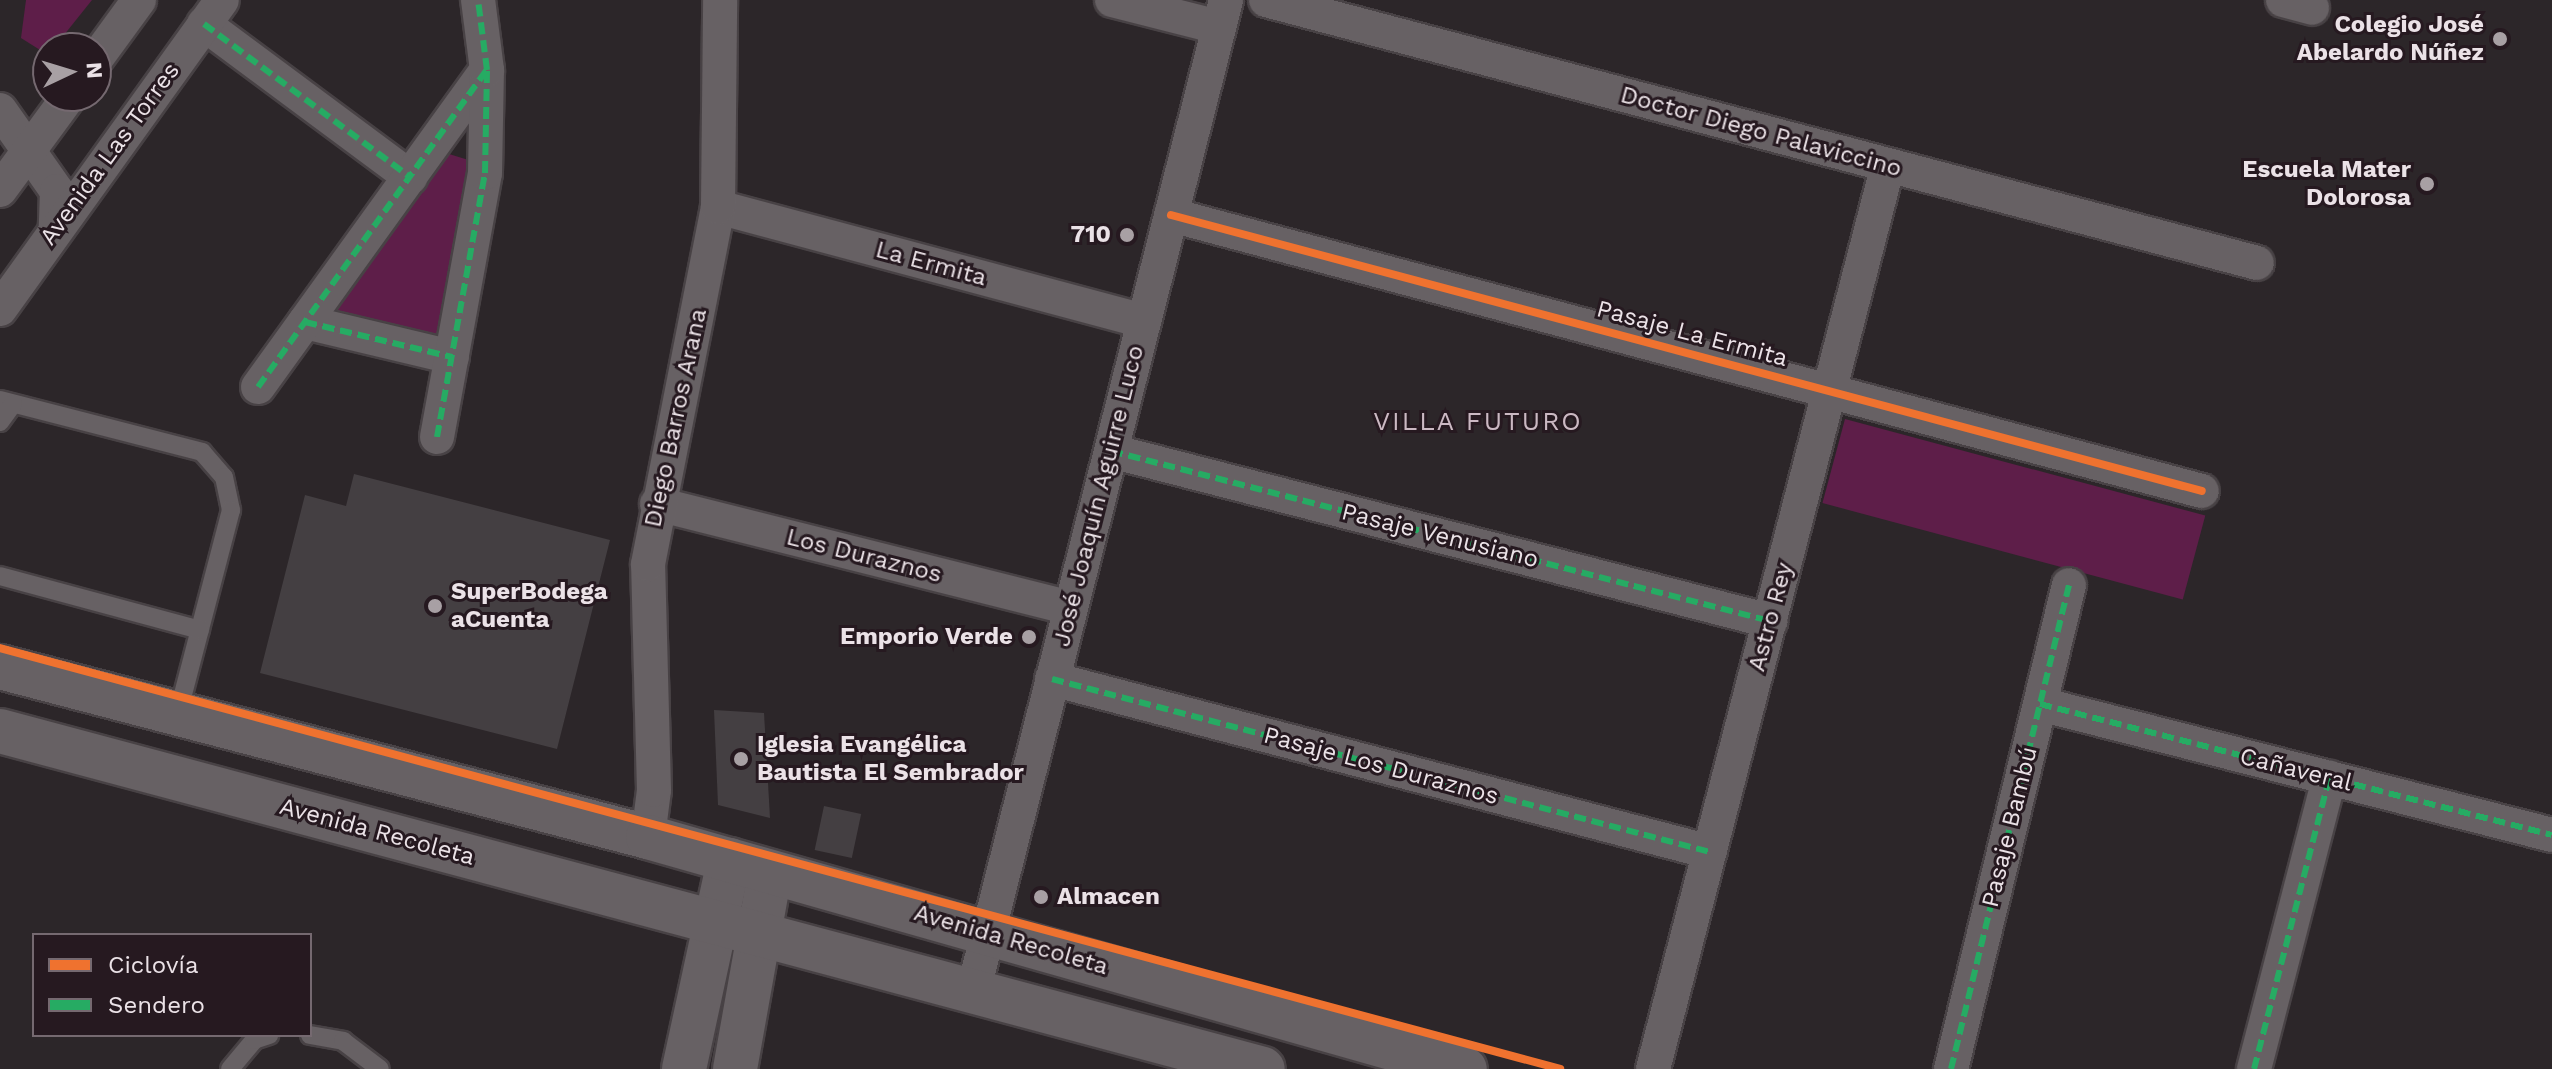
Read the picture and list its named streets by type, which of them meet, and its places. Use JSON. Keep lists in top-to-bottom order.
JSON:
{
  "streets": {
    "main road": ["Avenida Recoleta"],
    "street": [
      "Doctor Diego Palaviccino",
      "Avenida Las Torres",
      "La Ermita",
      "Pasaje La Ermita",
      "Diego Barros Arana",
      "José Joaquín Aguirre Luco",
      "Pasaje Venusiano",
      "Los Duraznos",
      "Astro Rey",
      "Pasaje Los Duraznos",
      "Cañaveral",
      "Pasaje Bambú"
    ]
  },
  "crossings": [
    ["Doctor Diego Palaviccino", "Astro Rey"],
    ["La Ermita", "Diego Barros Arana"],
    ["La Ermita", "José Joaquín Aguirre Luco"],
    ["Pasaje La Ermita", "José Joaquín Aguirre Luco"],
    ["Pasaje La Ermita", "Astro Rey"],
    ["Diego Barros Arana", "Los Duraznos"],
    ["Diego Barros Arana", "Avenida Recoleta"],
    ["José Joaquín Aguirre Luco", "Pasaje Venusiano"],
    ["José Joaquín Aguirre Luco", "Los Duraznos"],
    ["José Joaquín Aguirre Luco", "Pasaje Los Duraznos"],
    ["José Joaquín Aguirre Luco", "Avenida Recoleta"],
    ["Pasaje Venusiano", "Astro Rey"],
    ["Astro Rey", "Pasaje Los Duraznos"],
    ["Cañaveral", "Pasaje Bambú"]
  ],
  "districts": ["VILLA FUTURO"],
  "places": [
    "Colegio José Abelardo Núñez",
    "Escuela Mater Dolorosa",
    "710",
    "SuperBodega aCuenta",
    "Emporio Verde",
    "Iglesia Evangélica Bautista El Sembrador",
    "Almacen"
  ],
  "legend": ["Ciclovía", "Sendero"],
  "north": "right"
}
